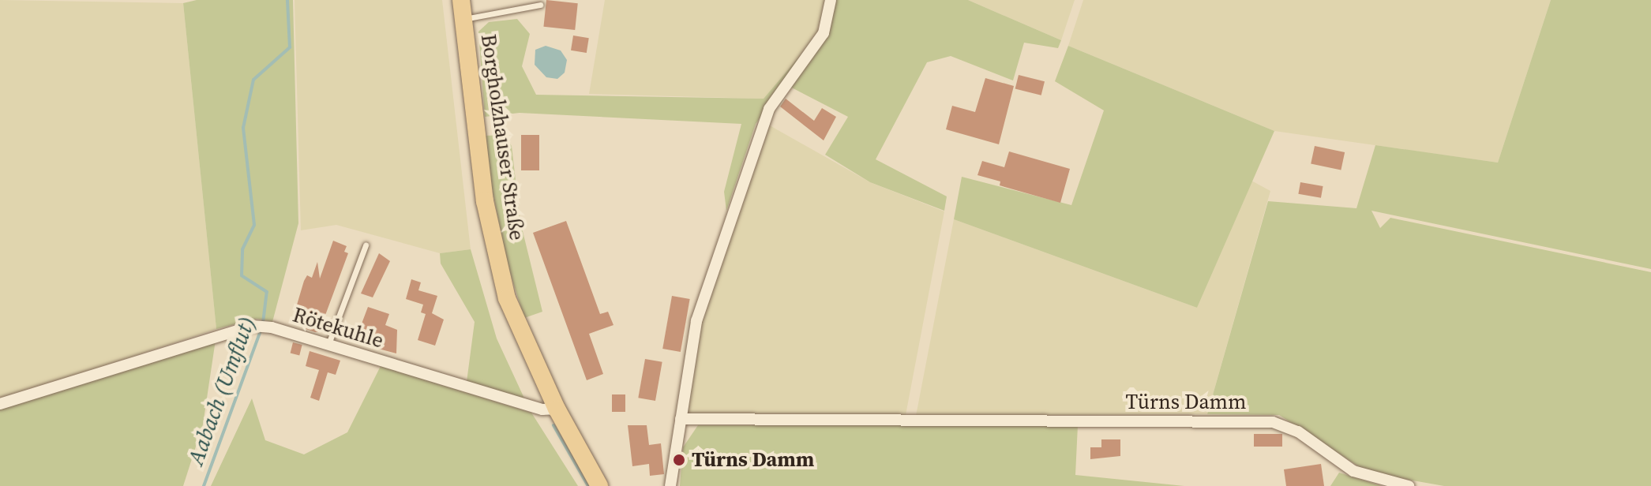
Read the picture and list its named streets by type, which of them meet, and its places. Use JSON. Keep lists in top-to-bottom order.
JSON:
{
  "streets": {
    "main road": ["Borgholzhauser Straße"],
    "street": ["Rötekuhle", "Türns Damm"]
  },
  "crossings": [
    ["Borgholzhauser Straße", "Rötekuhle"]
  ],
  "water": ["Aabach (Umflut)"],
  "places": ["Türns Damm"]
}
